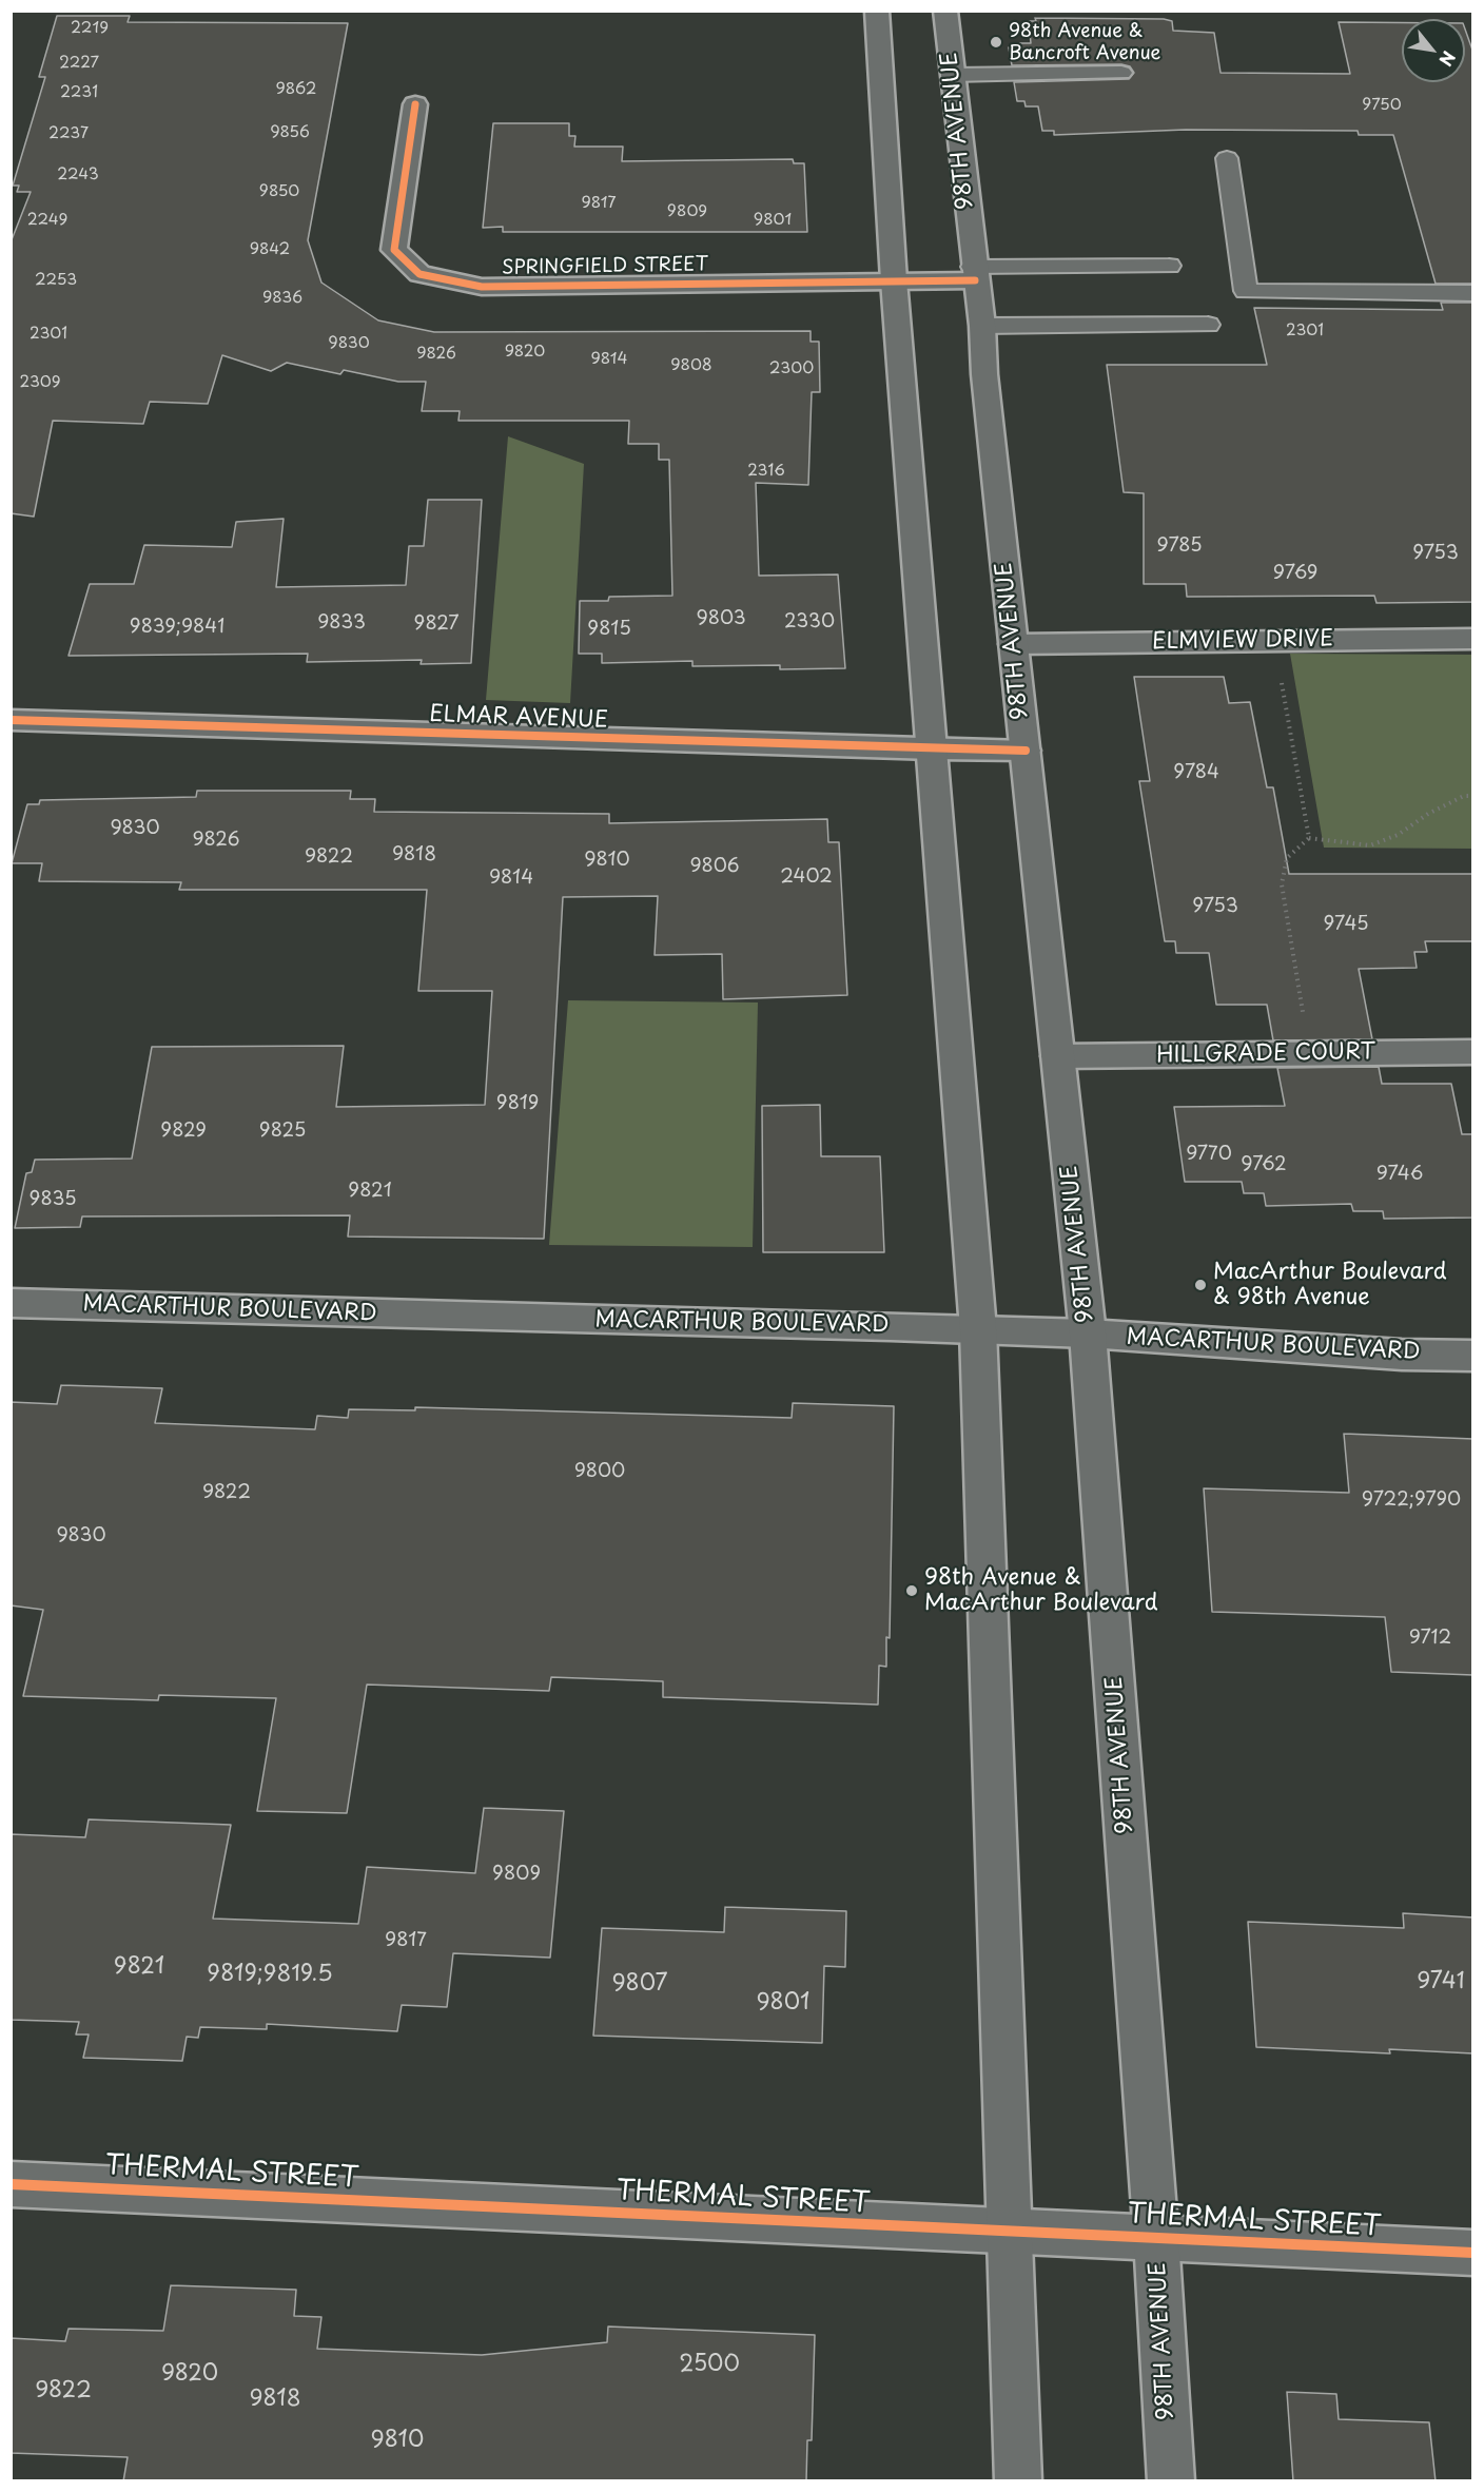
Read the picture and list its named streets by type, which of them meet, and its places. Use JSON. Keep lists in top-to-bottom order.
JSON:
{
  "streets": {
    "main road": [
      "98TH AVENUE",
      "SPRINGFIELD STREET",
      "ELMVIEW DRIVE",
      "ELMAR AVENUE",
      "HILLGRADE COURT",
      "MACARTHUR BOULEVARD",
      "THERMAL STREET"
    ]
  },
  "crossings": [
    ["98TH AVENUE", "SPRINGFIELD STREET"],
    ["98TH AVENUE", "ELMVIEW DRIVE"],
    ["98TH AVENUE", "ELMAR AVENUE"],
    ["98TH AVENUE", "HILLGRADE COURT"],
    ["98TH AVENUE", "MACARTHUR BOULEVARD"],
    ["98TH AVENUE", "THERMAL STREET"]
  ],
  "places": ["98th Avenue & Bancroft Avenue", "MacArthur Boulevard & 98th Avenue", "98th Avenue & MacArthur Boulevard"],
  "house_numbers": [
    "2219",
    "2227",
    "9862",
    "2231",
    "9750",
    "9856",
    "2237",
    "2243",
    "9850",
    "9817",
    "9809",
    "2249",
    "9801",
    "9842",
    "2253",
    "9836",
    "2301",
    "2301",
    "9830",
    "9820",
    "9826",
    "9814",
    "9808",
    "2300",
    "2309",
    "2316",
    "9785",
    "9753",
    "9769",
    "9803",
    "2330",
    "9833",
    "9827",
    "9839;9841",
    "9815",
    "9784",
    "9830",
    "9826",
    "9818",
    "9822",
    "9810",
    "9806",
    "2402",
    "9814",
    "9753",
    "9745",
    "9819",
    "9829",
    "9825",
    "9770",
    "9762",
    "9746",
    "9821",
    "9835",
    "9800",
    "9822",
    "9722;9790",
    "9830",
    "9712",
    "9809",
    "9817",
    "9821",
    "9819;9819.5",
    "9741",
    "9807",
    "9801",
    "2500",
    "9820",
    "9822",
    "9818",
    "9810"
  ],
  "north": "bottom right"
}
